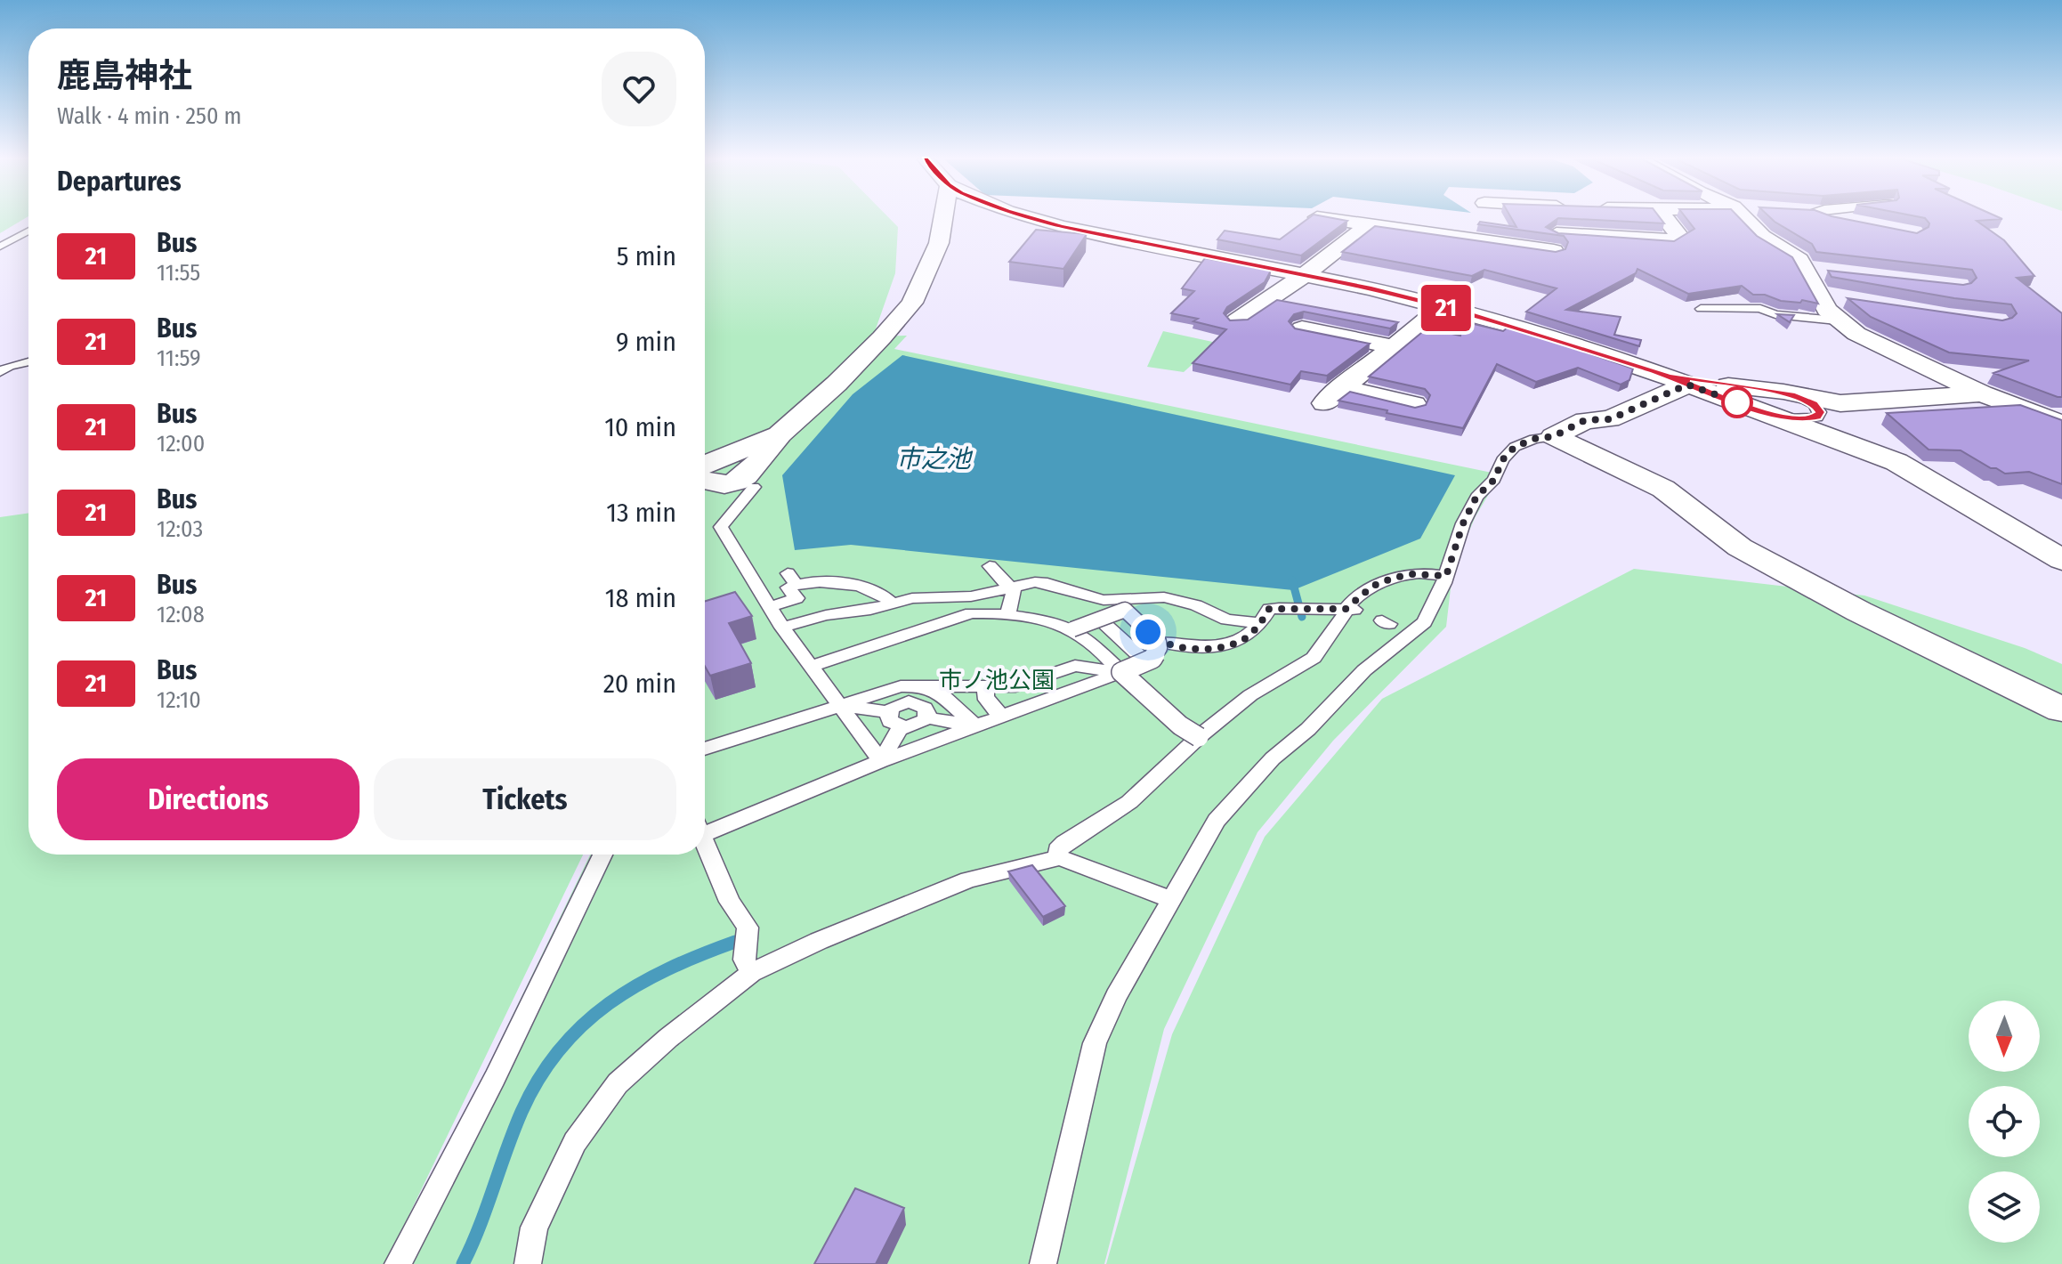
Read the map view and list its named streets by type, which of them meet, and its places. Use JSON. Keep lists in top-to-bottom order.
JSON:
{
  "water": ["市之池"],
  "parks": ["市ノ池公園"],
  "lines": ["bus line 21"],
  "north": "bottom",
  "page": {
    "on_map": "21",
    "heading": [
      ["鹿島神社", "Walk · 4 min · 250 m"],
      "Departures"
    ],
    "list": [
      {
        "mark": "21",
        "name": "Bus",
        "note": "11:55",
        "value": "5 min"
      },
      {
        "mark": "21",
        "name": "Bus",
        "note": "11:59",
        "value": "9 min"
      },
      {
        "mark": "21",
        "name": "Bus",
        "note": "12:00",
        "value": "10 min"
      },
      {
        "mark": "21",
        "name": "Bus",
        "note": "12:03",
        "value": "13 min"
      },
      {
        "mark": "21",
        "name": "Bus",
        "note": "12:08",
        "value": "18 min"
      },
      {
        "mark": "21",
        "name": "Bus",
        "note": "12:10",
        "value": "20 min"
      }
    ],
    "buttons": ["Directions", "Tickets"]
  }
}
